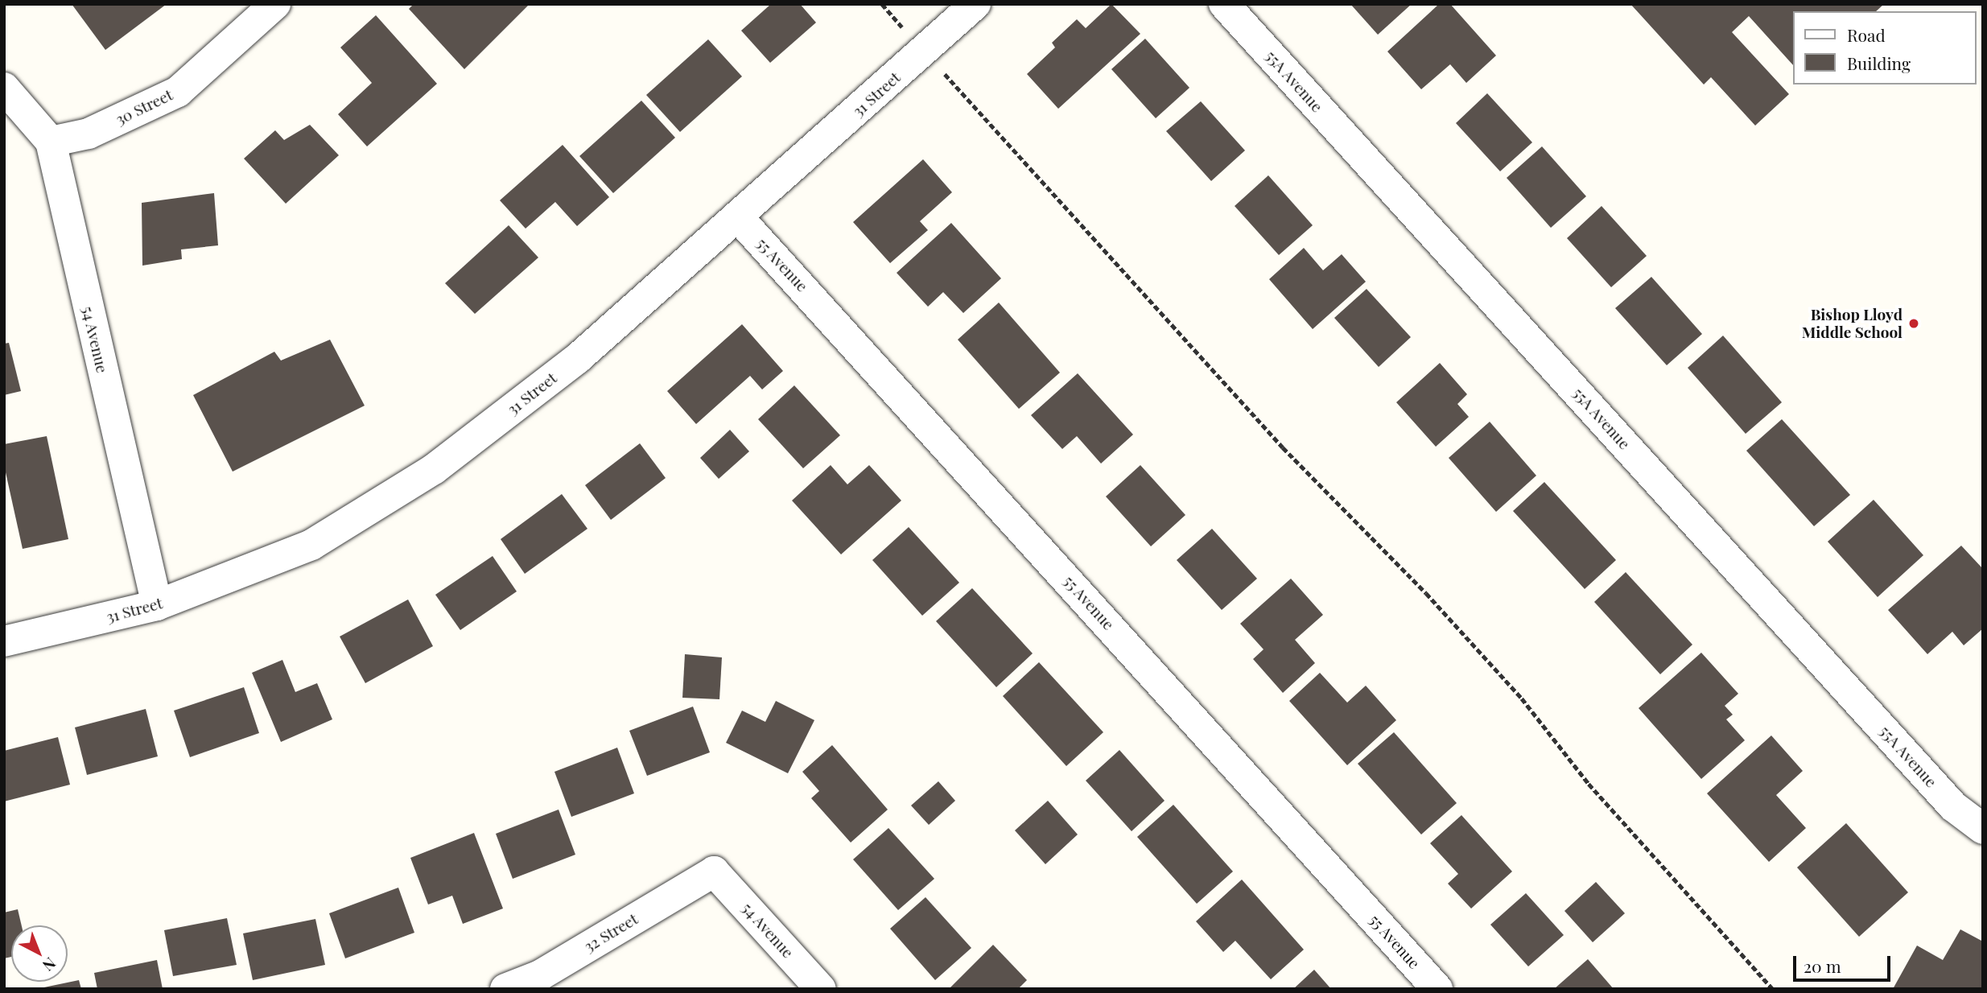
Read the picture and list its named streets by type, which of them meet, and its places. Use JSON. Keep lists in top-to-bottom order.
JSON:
{
  "streets": {
    "street": [
      "55A Avenue",
      "31 Street",
      "30 Street",
      "55 Avenue",
      "54 Avenue",
      "32 Street"
    ]
  },
  "crossings": [
    ["31 Street", "55 Avenue"],
    ["31 Street", "54 Avenue"],
    ["30 Street", "54 Avenue"],
    ["54 Avenue", "32 Street"]
  ],
  "places": ["Bishop Lloyd Middle School"],
  "legend": ["Road", "Building"],
  "scale_bar": "20 m",
  "north": "bottom right"
}
